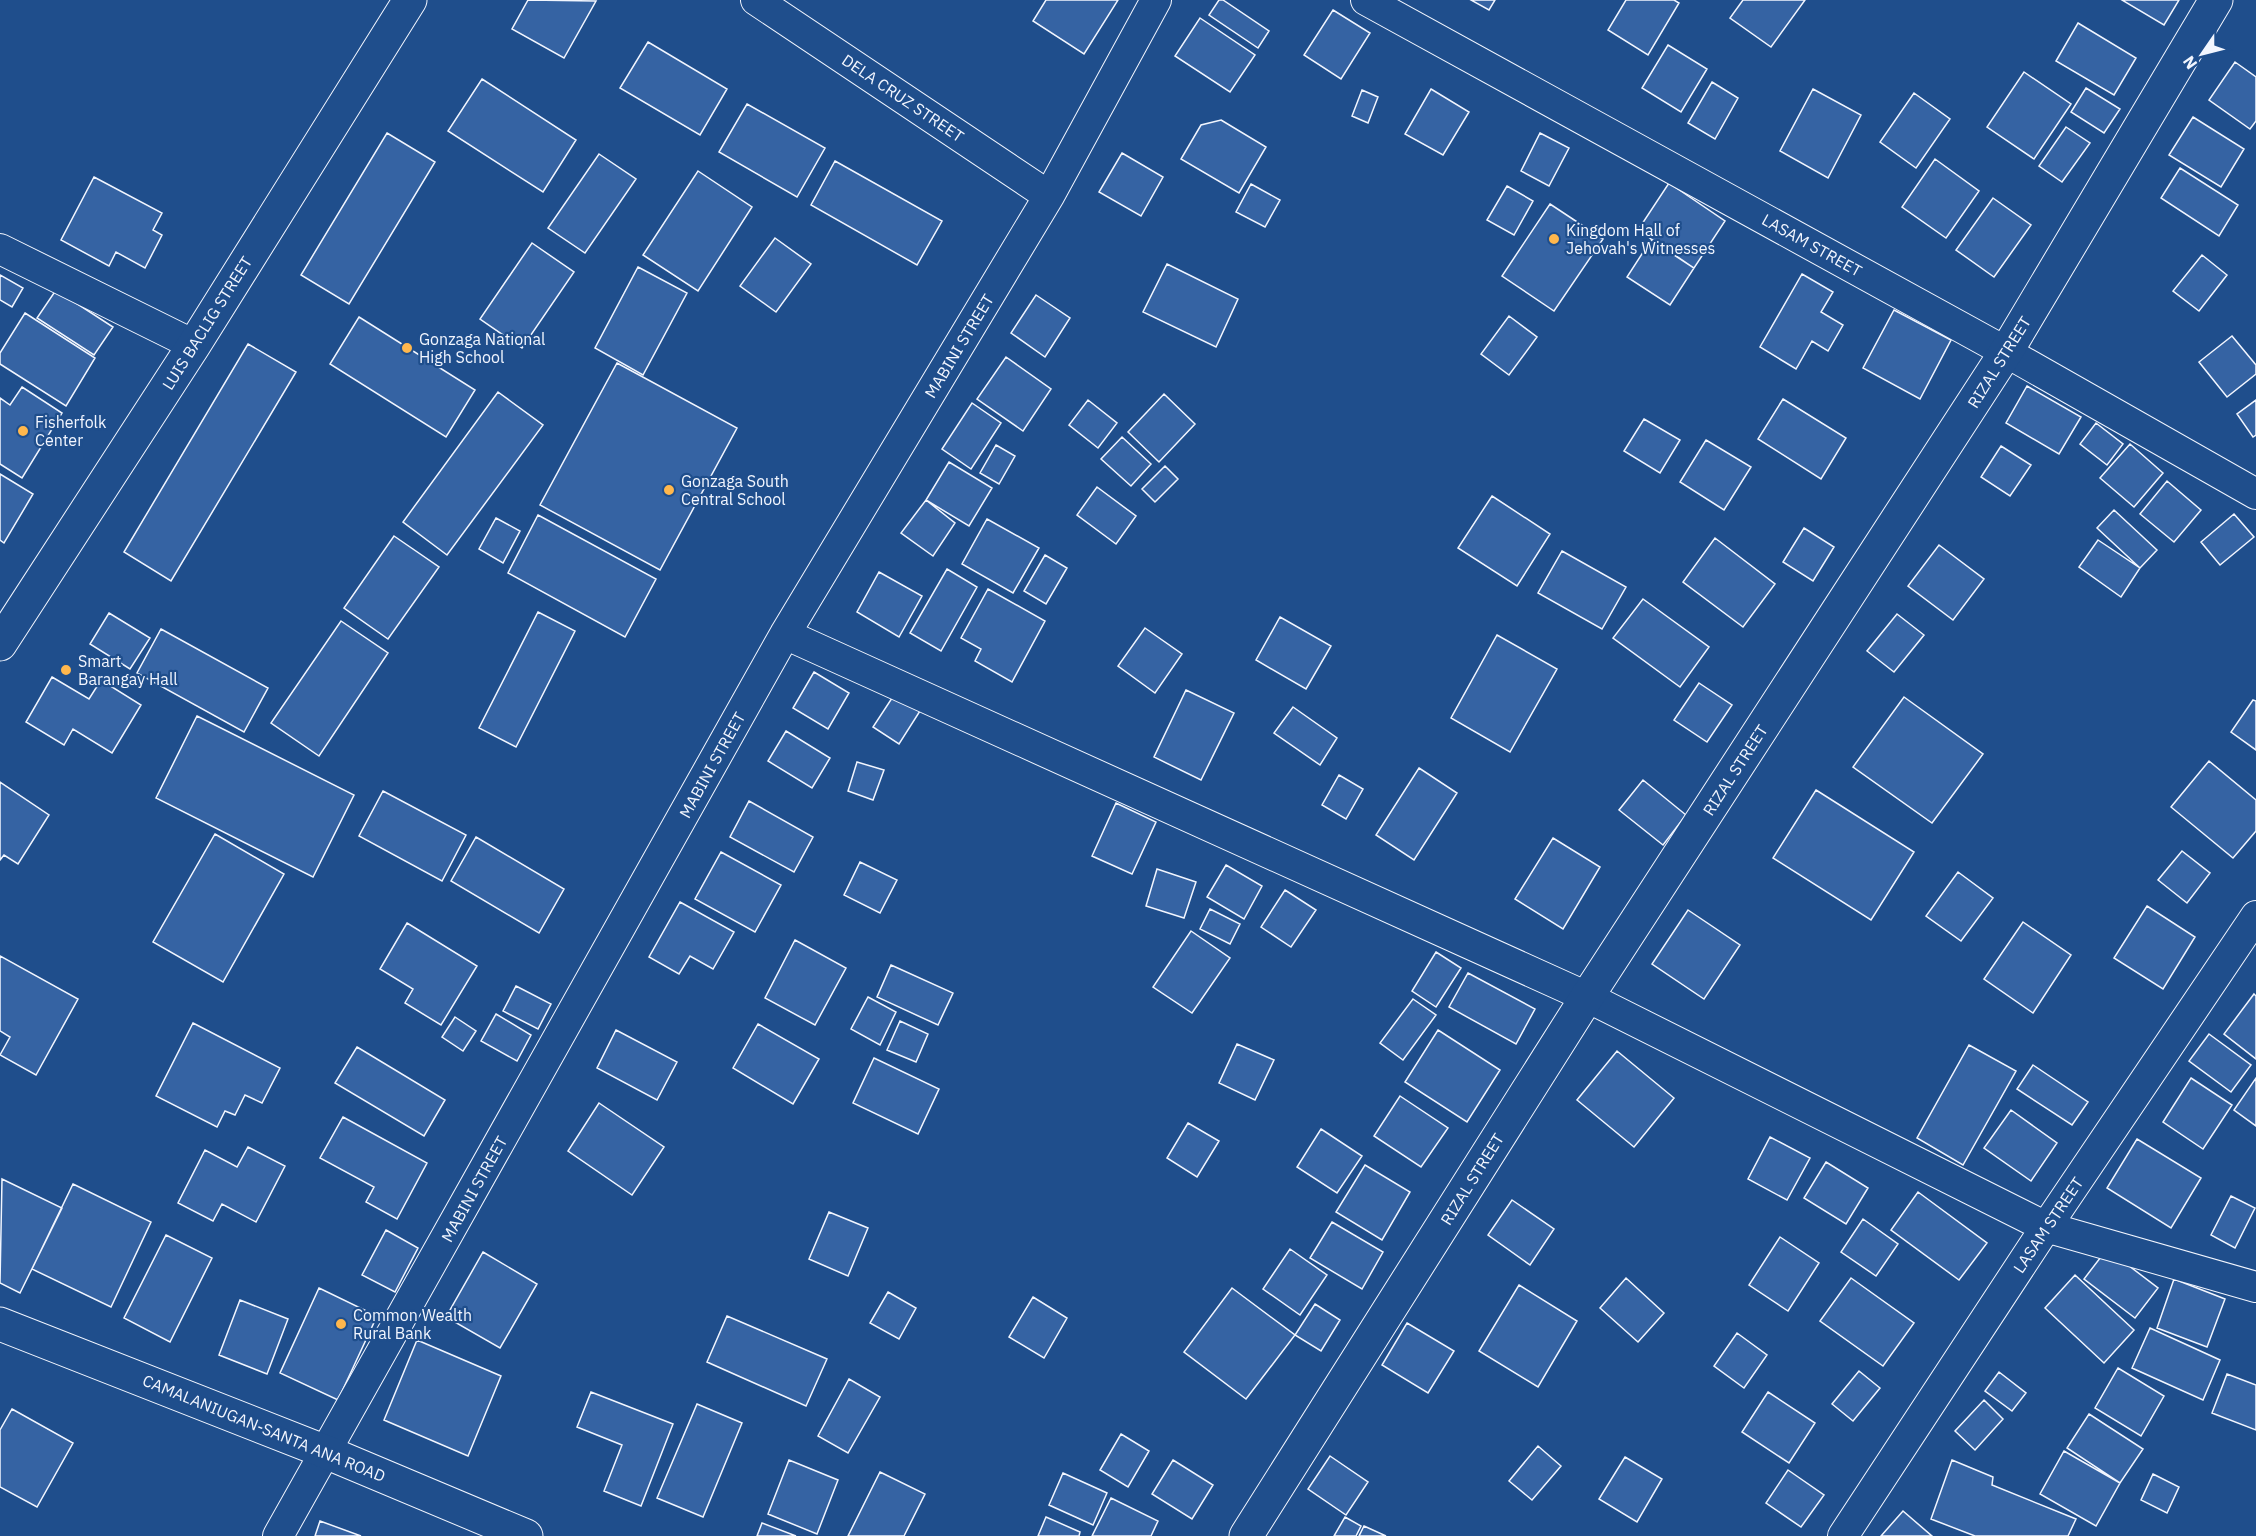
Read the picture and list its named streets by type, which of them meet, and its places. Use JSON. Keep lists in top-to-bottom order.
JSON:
{
  "streets": {
    "street": [
      "DELA CRUZ STREET",
      "LASAM STREET",
      "LUIS BACLIG STREET",
      "MABINI STREET",
      "RIZAL STREET",
      "CAMALANIUGAN-SANTA ANA ROAD"
    ]
  },
  "crossings": [
    ["DELA CRUZ STREET", "MABINI STREET"],
    ["LASAM STREET", "RIZAL STREET"],
    ["MABINI STREET", "CAMALANIUGAN-SANTA ANA ROAD"]
  ],
  "places": [
    "Kingdom Hall of Jehovah's Witnesses",
    "Gonzaga National High School",
    "Fisherfolk Center",
    "Gonzaga South Central School",
    "Smart Barangay Hall",
    "Common Wealth Rural Bank"
  ],
  "north": "bottom left"
}
